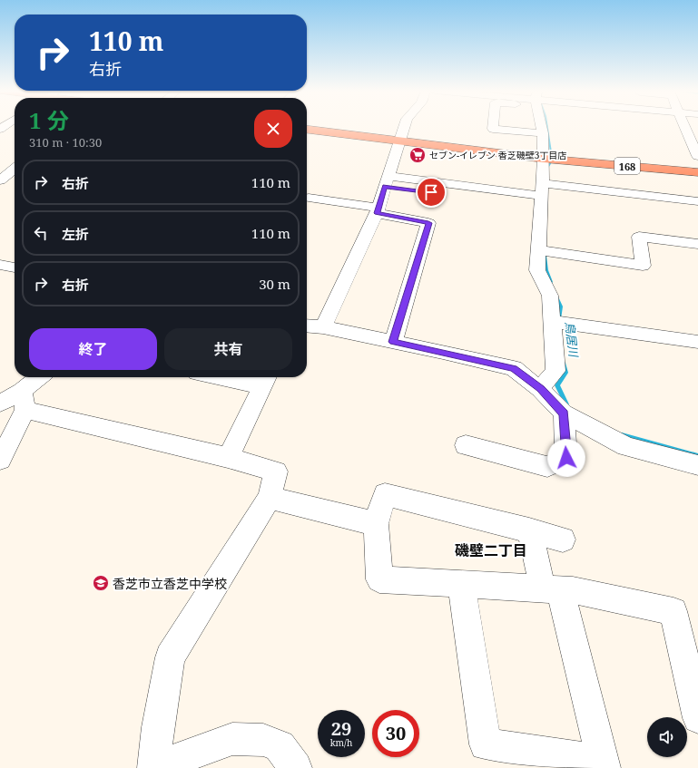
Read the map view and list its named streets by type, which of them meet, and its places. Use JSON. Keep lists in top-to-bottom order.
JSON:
{
  "streets": {
    "highway": ["168"]
  },
  "districts": ["磯壁二丁目"],
  "water": ["鳥居川"],
  "places": {
    "supermarket": ["セブン-イレブン 香芝磯壁3丁目店"],
    "school or university": ["香芝市立香芝中学校"]
  },
  "page": {
    "turn": ["110 m", "右折"],
    "heading": ["1 分", "310 m · 10:30"],
    "list": [
      {
        "name": "右折",
        "value": "110 m"
      },
      {
        "name": "左折",
        "value": "110 m"
      },
      {
        "name": "右折",
        "value": "30 m"
      }
    ],
    "buttons": ["終了", "共有"],
    "speed": "29 km/h",
    "limit": "30"
  }
}
